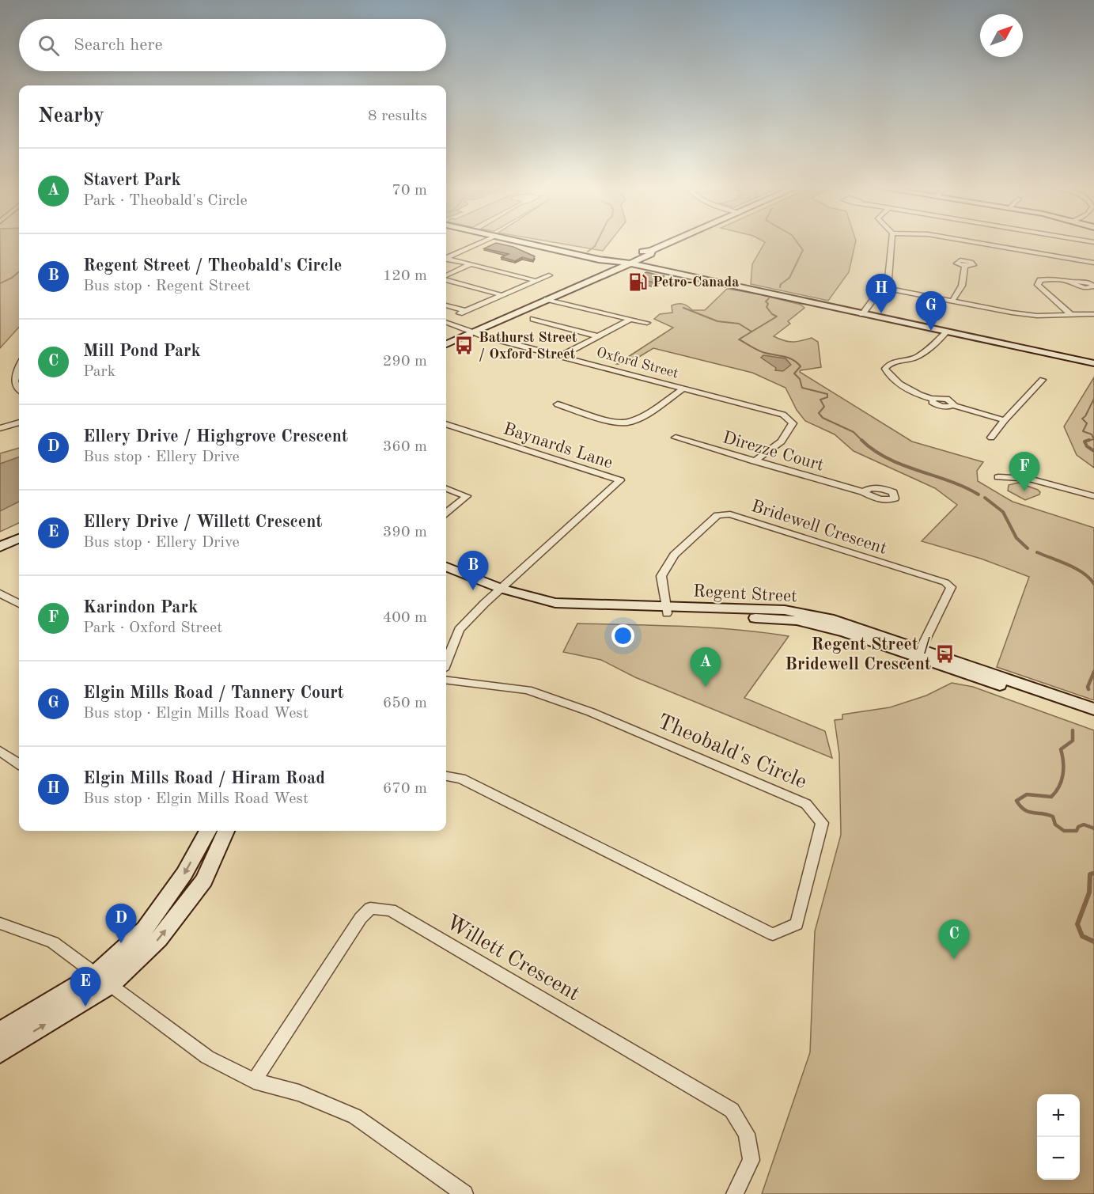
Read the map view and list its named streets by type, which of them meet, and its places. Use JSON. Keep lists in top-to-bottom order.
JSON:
{
  "streets": {
    "main road": ["Regent Street"],
    "street": [
      "Oxford Street",
      "Baynards Lane",
      "Direzze Court",
      "Bridewell Crescent",
      "Theobald's Circle",
      "Willett Crescent"
    ]
  },
  "crossings": [
    ["Oxford Street", "Direzze Court"],
    ["Baynards Lane", "Regent Street"],
    ["Bridewell Crescent", "Regent Street"]
  ],
  "places": {
    "fuel station": ["Petro-Canada"],
    "bus stop": ["Bathurst Street / Oxford Street", "Regent Street / Bridewell Crescent"]
  },
  "north": "top right",
  "page": {
    "search": "Search here",
    "heading": ["Nearby", "8 results"],
    "list": [
      {
        "mark": "A",
        "name": "Stavert Park",
        "note": "Park · Theobald's Circle",
        "value": "70 m"
      },
      {
        "mark": "B",
        "name": "Regent Street / Theobald's Circle",
        "note": "Bus stop · Regent Street",
        "value": "120 m"
      },
      {
        "mark": "C",
        "name": "Mill Pond Park",
        "note": "Park",
        "value": "290 m"
      },
      {
        "mark": "D",
        "name": "Ellery Drive / Highgrove Crescent",
        "note": "Bus stop · Ellery Drive",
        "value": "360 m"
      },
      {
        "mark": "E",
        "name": "Ellery Drive / Willett Crescent",
        "note": "Bus stop · Ellery Drive",
        "value": "390 m"
      },
      {
        "mark": "F",
        "name": "Karindon Park",
        "note": "Park · Oxford Street",
        "value": "400 m"
      },
      {
        "mark": "G",
        "name": "Elgin Mills Road / Tannery Court",
        "note": "Bus stop · Elgin Mills Road West",
        "value": "650 m"
      },
      {
        "mark": "H",
        "name": "Elgin Mills Road / Hiram Road",
        "note": "Bus stop · Elgin Mills Road West",
        "value": "670 m"
      }
    ],
    "pins": [
      "H",
      "G",
      "F",
      "B",
      "A",
      "D",
      "C",
      "E"
    ],
    "map_buttons": ["+", "−"]
  }
}
